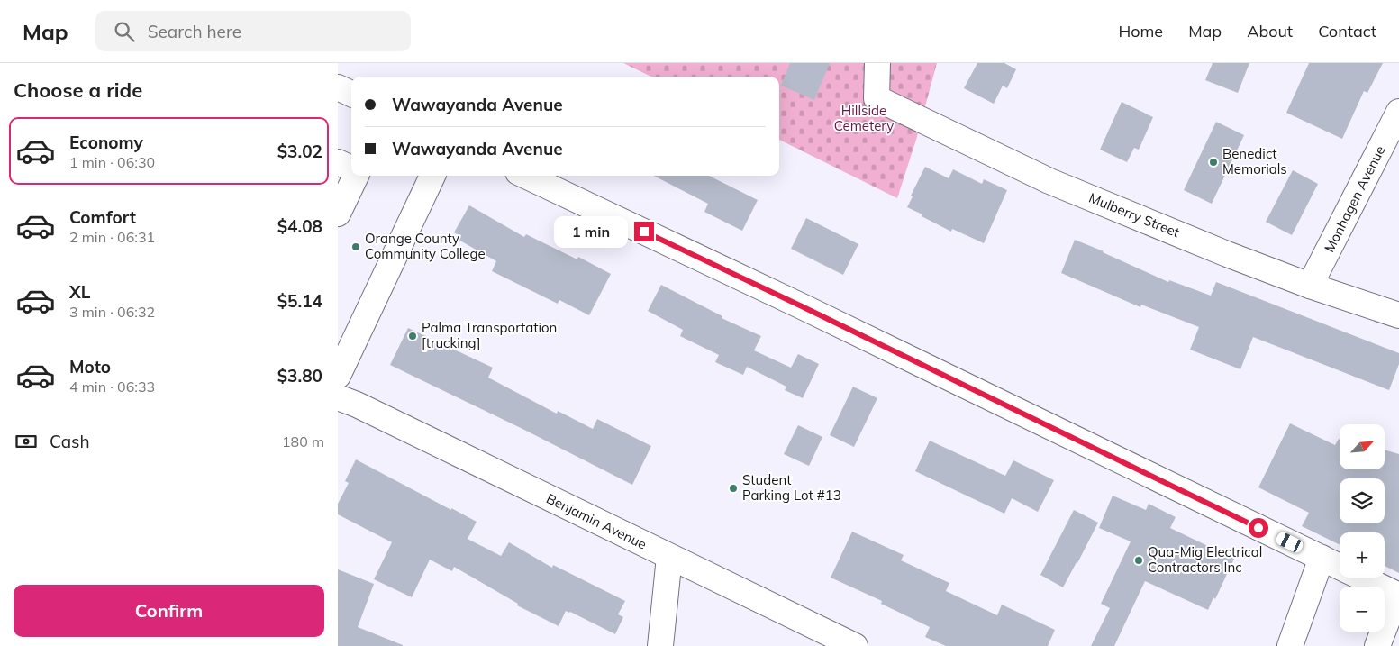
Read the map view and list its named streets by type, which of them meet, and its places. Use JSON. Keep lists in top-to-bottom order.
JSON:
{
  "streets": {
    "street": ["Monhagen Avenue", "Mulberry Street", "Benjamin Avenue"]
  },
  "crossings": [
    ["Monhagen Avenue", "Mulberry Street"]
  ],
  "parks": ["Hillside Cemetery"],
  "places": [
    "Benedict Memorials",
    "Orange County Community College",
    "Palma Transportation [trucking]",
    "Student Parking Lot #13",
    "Qua-Mig Electrical Contractors Inc"
  ],
  "north": "top right",
  "page": {
    "header": "Map",
    "search": "Search here",
    "nav": [
      "Home",
      "Map",
      "About",
      "Contact"
    ],
    "heading": "Choose a ride",
    "banner": ["Wawayanda Avenue", "Wawayanda Avenue"],
    "list": [
      {
        "name": "Economy",
        "note": "1 min · 06:30",
        "value": "$3.02"
      },
      {
        "name": "Comfort",
        "note": "2 min · 06:31",
        "value": "$4.08"
      },
      {
        "name": "XL",
        "note": "3 min · 06:32",
        "value": "$5.14"
      },
      {
        "name": "Moto",
        "note": "4 min · 06:33",
        "value": "$3.80"
      }
    ],
    "bubble": "1 min",
    "pay": ["Cash", "180 m"],
    "map_buttons": ["+", "−"],
    "buttons": "Confirm"
  }
}
